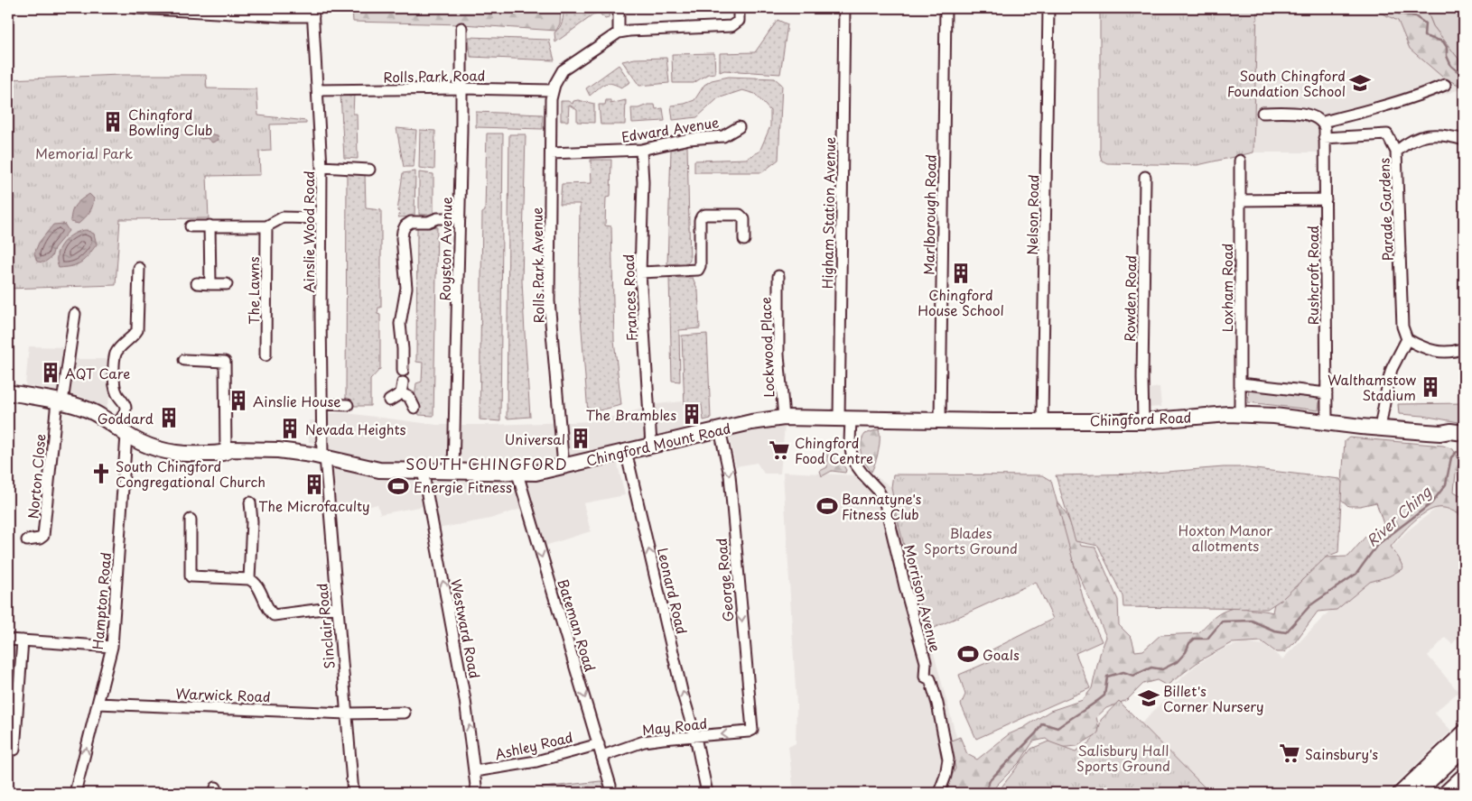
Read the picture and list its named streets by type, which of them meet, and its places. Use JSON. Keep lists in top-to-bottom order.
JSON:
{
  "streets": {
    "main road": ["Chingford Road", "Chingford Mount Road"],
    "street": [
      "Rolls Park Road",
      "Edward Avenue",
      "Parade Gardens",
      "Higham Station Avenue",
      "Marlborough Road",
      "Nelson Road",
      "Ainslie Wood Road",
      "Royston Avenue",
      "Rolls Park Avenue",
      "Rushcroft Road",
      "Loxham Road",
      "The Lawns",
      "Frances Road",
      "Rowden Road",
      "Lockwood Place",
      "Norton Close",
      "George Road",
      "Leonard Road",
      "Morrison Avenue",
      "Hampton Road",
      "Bateman Road",
      "Sinclair Road",
      "Westward Road",
      "Warwick Road",
      "May Road",
      "Ashley Road"
    ]
  },
  "crossings": [
    ["Rolls Park Road", "Ainslie Wood Road"],
    ["Rolls Park Road", "Royston Avenue"],
    ["Rolls Park Road", "Rolls Park Avenue"],
    ["Edward Avenue", "Rolls Park Avenue"],
    ["Edward Avenue", "Frances Road"],
    ["Higham Station Avenue", "Chingford Road"],
    ["Higham Station Avenue", "Chingford Mount Road"],
    ["Higham Station Avenue", "Morrison Avenue"],
    ["Marlborough Road", "Chingford Road"],
    ["Nelson Road", "Chingford Road"],
    ["Ainslie Wood Road", "Chingford Mount Road"],
    ["Ainslie Wood Road", "Sinclair Road"],
    ["Royston Avenue", "Chingford Mount Road"],
    ["Rolls Park Avenue", "Chingford Mount Road"],
    ["Rushcroft Road", "Chingford Road"],
    ["Loxham Road", "Chingford Road"],
    ["Frances Road", "Chingford Mount Road"],
    ["Rowden Road", "Chingford Road"],
    ["Lockwood Place", "Chingford Mount Road"],
    ["Chingford Road", "Chingford Mount Road"],
    ["Chingford Road", "Morrison Avenue"],
    ["Chingford Mount Road", "Norton Close"],
    ["Chingford Mount Road", "George Road"],
    ["Chingford Mount Road", "Leonard Road"],
    ["Chingford Mount Road", "Morrison Avenue"],
    ["Chingford Mount Road", "Hampton Road"],
    ["Chingford Mount Road", "Bateman Road"],
    ["Chingford Mount Road", "Sinclair Road"],
    ["Chingford Mount Road", "Westward Road"],
    ["George Road", "May Road"],
    ["Leonard Road", "May Road"],
    ["Hampton Road", "Warwick Road"],
    ["Bateman Road", "May Road"],
    ["Bateman Road", "Ashley Road"],
    ["Sinclair Road", "Warwick Road"],
    ["Westward Road", "Ashley Road"]
  ],
  "one_way": [
    "George Road",
    "Leonard Road",
    "Bateman Road",
    "Westward Road",
    "May Road"
  ],
  "districts": ["SOUTH CHINGFORD"],
  "water": ["River Ching"],
  "parks": [
    "Memorial Park",
    "Hoxton Manor allotments",
    "Blades Sports Ground",
    "Salisbury Hall Sports Ground"
  ],
  "places": {
    "school or university": ["South Chingford Foundation School", "Billet's Corner Nursery"],
    "building": [
      "Chingford Bowling Club",
      "Chingford House School",
      "AQT Care",
      "Walthamstow Stadium",
      "Ainslie House",
      "The Brambles",
      "Goddard",
      "Nevada Heights",
      "Universal",
      "The Microfaculty"
    ],
    "supermarket": ["Chingford Food Centre", "Sainsbury's"],
    "church": ["South Chingford Congregational Church"],
    "sports": ["Energie Fitness", "Bannatyne's Fitness Club", "Goals"]
  }
}
